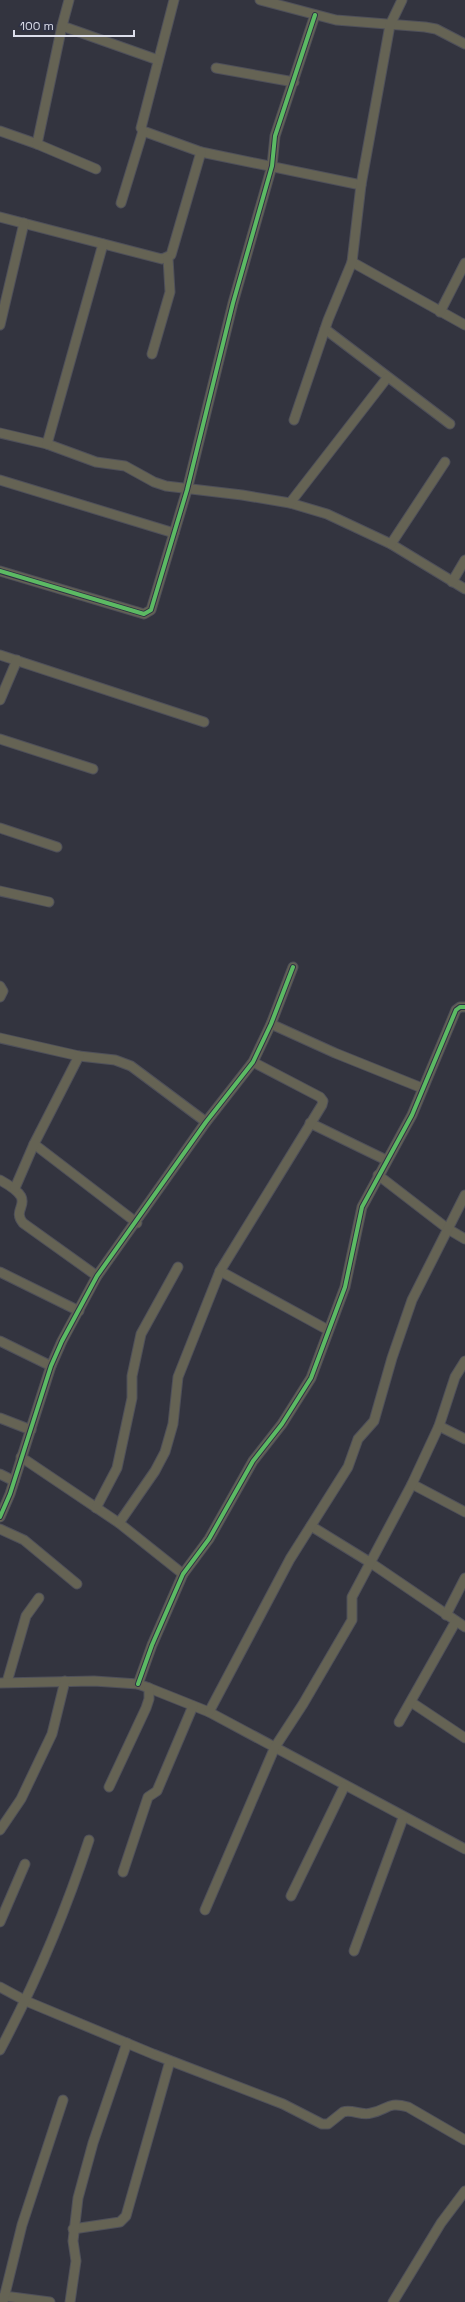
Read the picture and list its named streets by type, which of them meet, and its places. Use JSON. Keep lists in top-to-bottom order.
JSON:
{
  "scale_bar": "100 m"
}
